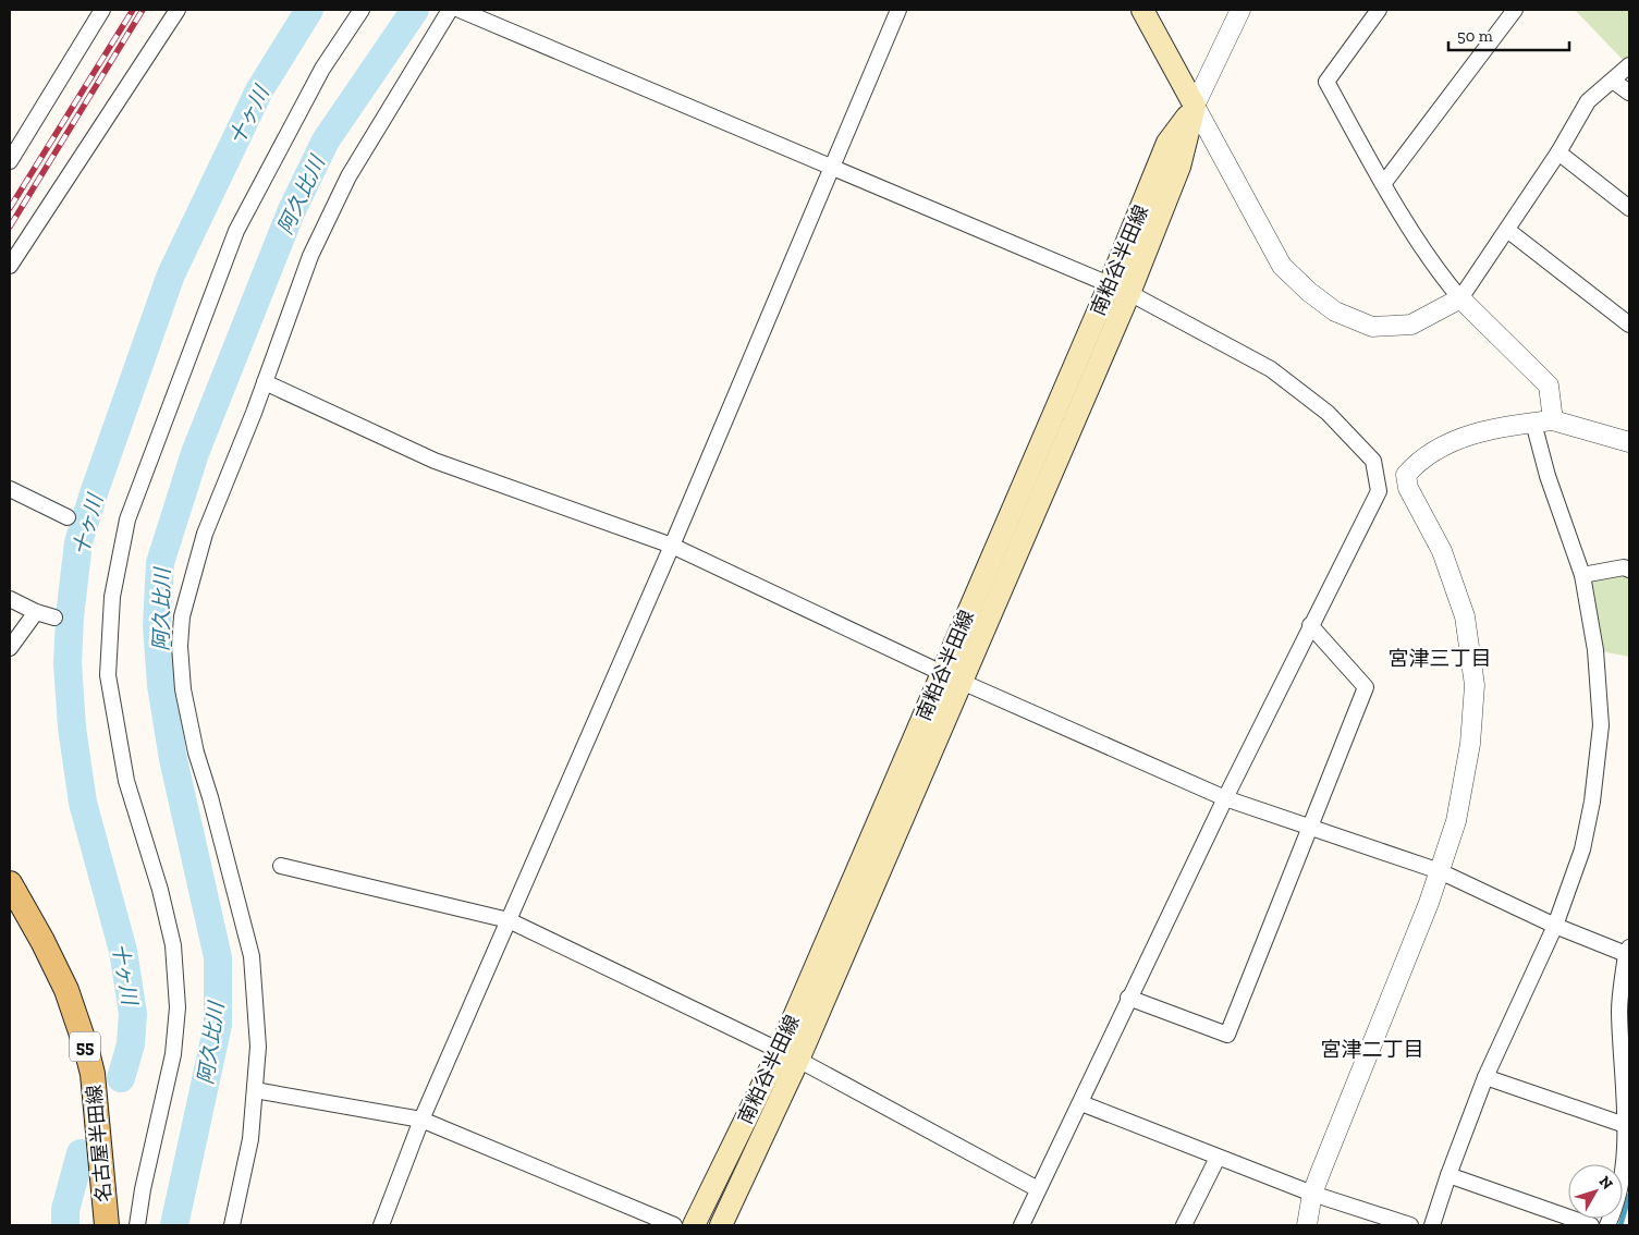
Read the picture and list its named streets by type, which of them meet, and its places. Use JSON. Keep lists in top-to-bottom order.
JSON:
{
  "streets": {
    "main road": ["南粕谷半田線", "55", "名古屋半田線"]
  },
  "districts": ["宮津三丁目", "宮津二丁目"],
  "water": ["十ヶ川", "阿久比川"],
  "scale_bar": "50 m",
  "north": "top right"
}
